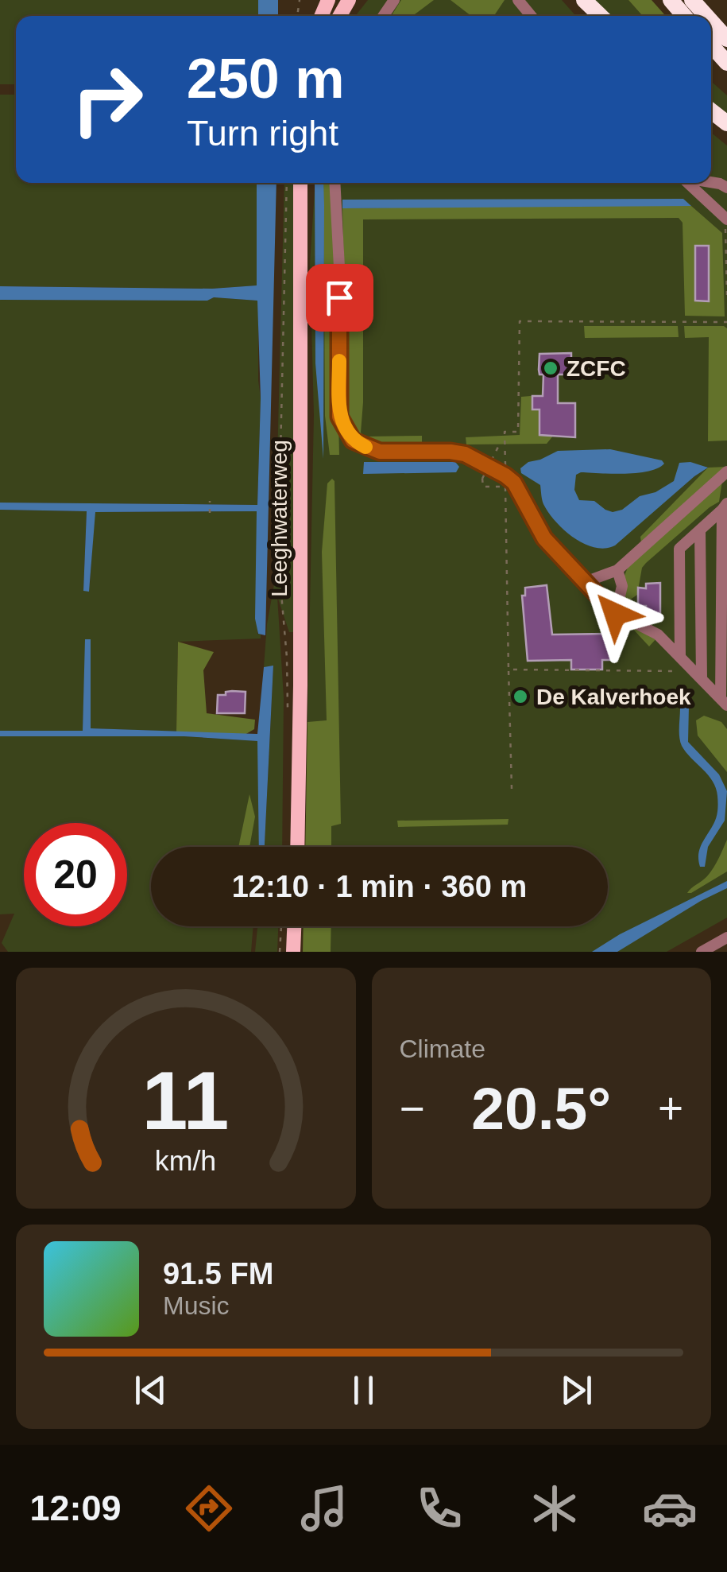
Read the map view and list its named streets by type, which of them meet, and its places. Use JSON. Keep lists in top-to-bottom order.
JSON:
{
  "streets": {
    "main road": ["Leeghwaterweg"]
  },
  "places": ["ZCFC", "De Kalverhoek"],
  "page": {
    "turn": ["250 m", "Turn right"],
    "limit": "20",
    "trip": "12:10 · 1 min · 360 m",
    "tile": "Climate",
    "heat": ["−", "20.5°", "+"],
    "song": ["91.5 FM", "Music"],
    "tabs": "12:09",
    "gauge": ["11", "km/h"]
  }
}
